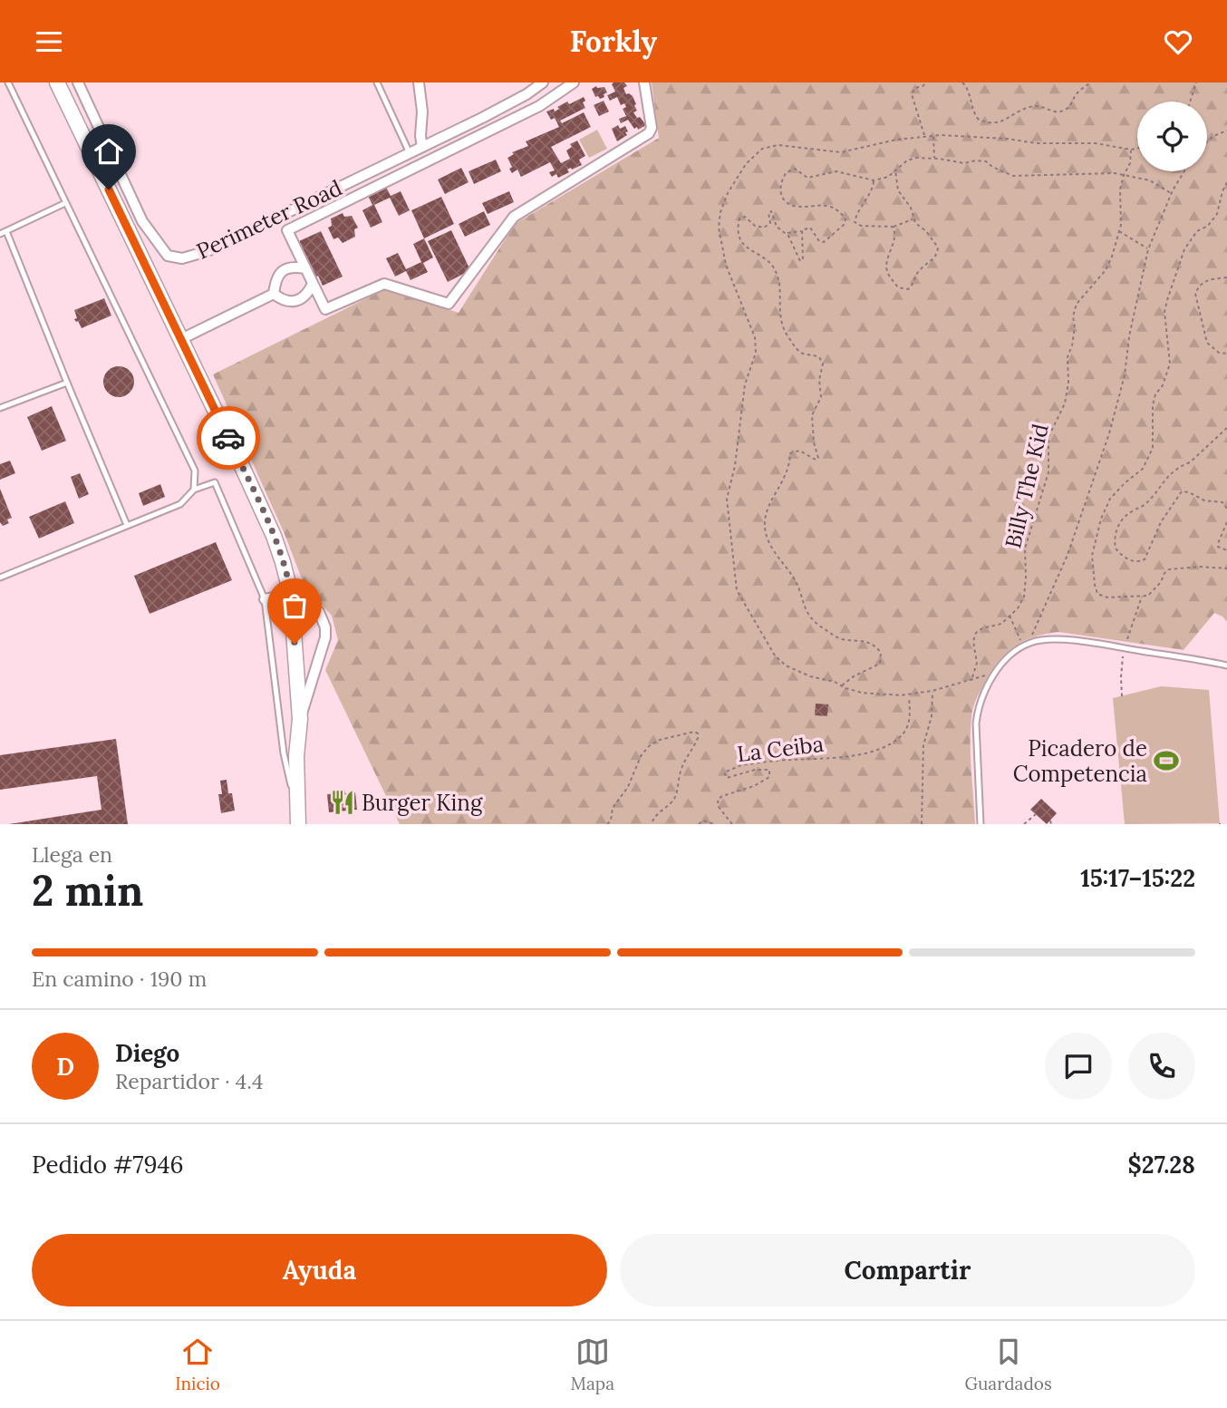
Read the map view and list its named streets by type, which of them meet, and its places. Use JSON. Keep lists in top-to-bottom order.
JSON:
{
  "streets": {
    "street": ["Perimeter Road"],
    "path": ["Billy The Kid", "La Ceiba"]
  },
  "places": {
    "sports": ["Picadero de Competencia"],
    "restaurant": ["Burger King"]
  },
  "page": {
    "header": "Forkly",
    "heading": ["2 min", "Llega en", "15:17–15:22"],
    "panel": [
      "Diego",
      "Repartidor · 4.4",
      "Pedido #7946",
      "$27.28"
    ],
    "bar": "En camino · 190 m",
    "round": "D",
    "buttons": ["Ayuda", "Compartir"],
    "tabs": ["Inicio", "Mapa", "Guardados"]
  }
}
